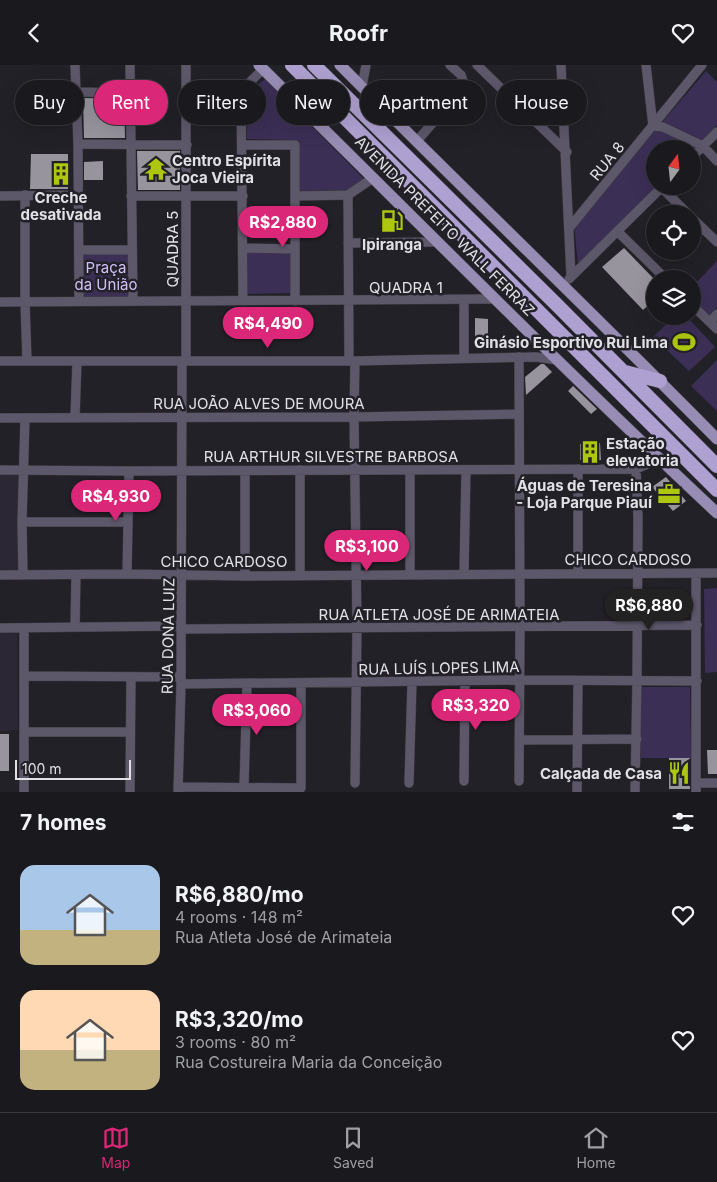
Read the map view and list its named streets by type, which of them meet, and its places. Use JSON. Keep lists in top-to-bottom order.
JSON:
{
  "streets": {
    "highway": ["AVENIDA PREFEITO WALL FERRAZ"],
    "street": [
      "RUA 8",
      "QUADRA 5",
      "QUADRA 1",
      "RUA JOÃO ALVES DE MOURA",
      "RUA ARTHUR SILVESTRE BARBOSA",
      "CHICO CARDOSO",
      "RUA ATLETA JOSÉ DE ARIMATEIA",
      "RUA DONA LUIZ",
      "RUA LUÍS LOPES LIMA"
    ]
  },
  "crossings": [
    ["AVENIDA PREFEITO WALL FERRAZ", "QUADRA 1"],
    ["AVENIDA PREFEITO WALL FERRAZ", "RUA ARTHUR SILVESTRE BARBOSA"],
    ["QUADRA 5", "QUADRA 1"],
    ["QUADRA 5", "RUA DONA LUIZ"],
    ["QUADRA 1", "RUA DONA LUIZ"],
    ["RUA JOÃO ALVES DE MOURA", "RUA DONA LUIZ"],
    ["RUA ARTHUR SILVESTRE BARBOSA", "RUA DONA LUIZ"],
    ["CHICO CARDOSO", "RUA DONA LUIZ"],
    ["RUA ATLETA JOSÉ DE ARIMATEIA", "RUA DONA LUIZ"],
    ["RUA DONA LUIZ", "RUA LUÍS LOPES LIMA"]
  ],
  "parks": ["Praça da União"],
  "places": {
    "temple": ["Centro Espírita Joca Vieira"],
    "building": ["Creche desativada", "Estação elevatoria"],
    "fuel station": ["Ipiranga"],
    "sports": ["Ginásio Esportivo Rui Lima"],
    "office": ["Águas de Teresina - Loja Parque Piauí"],
    "restaurant": ["Calçada de Casa"]
  },
  "scale_bar": "100 m",
  "north": "top",
  "page": {
    "header": "Roofr",
    "chip": [
      "Buy",
      "Rent",
      "Filters",
      "New",
      "Apartment",
      "House"
    ],
    "price": [
      "R$2,880",
      "R$4,490",
      "R$4,930",
      "R$3,100",
      "R$6,880",
      "R$3,320",
      "R$3,060"
    ],
    "scale": "100 m",
    "heading": "7 homes",
    "list": [
      {
        "name": "R$6,880/mo",
        "note": "4 rooms · 148 m² · Rua Atleta José de Arimateia"
      },
      {
        "name": "R$3,320/mo",
        "note": "3 rooms · 80 m² · Rua Costureira Maria da Conceição"
      }
    ],
    "tabs": ["Map", "Saved", "Home"]
  }
}
